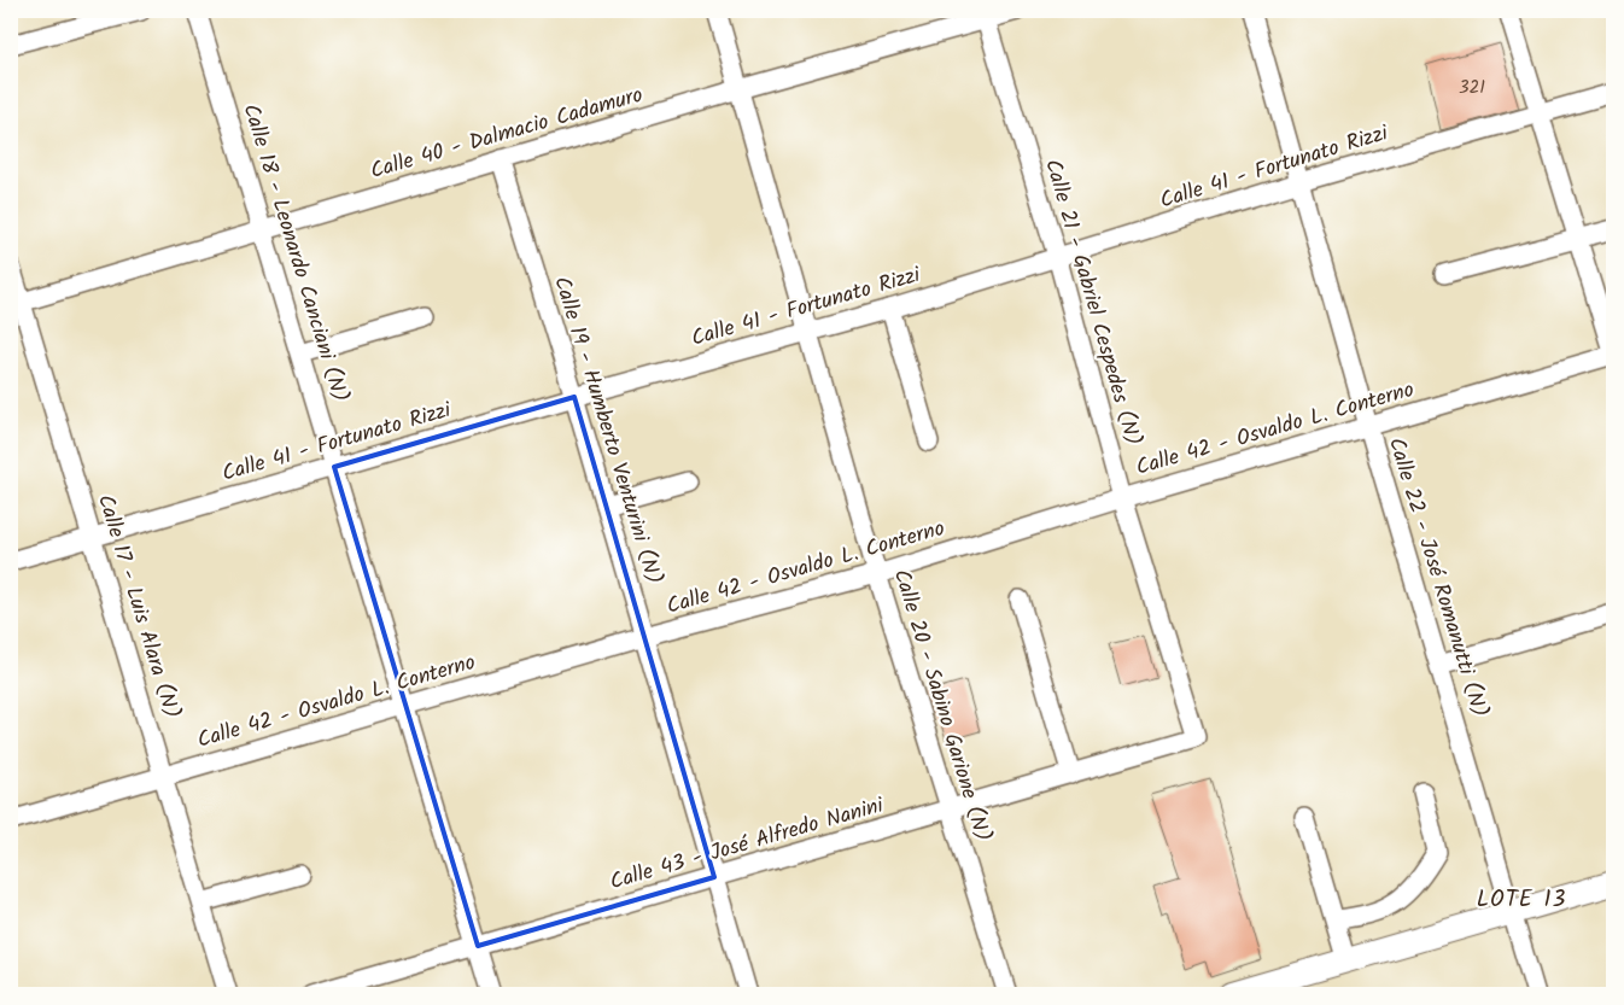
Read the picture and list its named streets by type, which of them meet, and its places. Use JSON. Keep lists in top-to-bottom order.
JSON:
{
  "streets": {
    "street": [
      "Calle 40 - Dalmacio Cadamuro",
      "Calle 41 - Fortunato Rizzi",
      "Calle 18 - Leonardo Canciani (N)",
      "Calle 21 - Gabriel Cespedes (N)",
      "Calle 42 - Osvaldo L. Conterno",
      "Calle 19 - Humberto Venturini (N)",
      "Calle 22 - José Romanutti (N)",
      "Calle 17 - Luis Alara (N)",
      "Calle 20 - Sabino Garione (N)",
      "Calle 43 - José Alfredo Nanini"
    ]
  },
  "crossings": [
    ["Calle 40 - Dalmacio Cadamuro", "Calle 18 - Leonardo Canciani (N)"],
    ["Calle 40 - Dalmacio Cadamuro", "Calle 21 - Gabriel Cespedes (N)"],
    ["Calle 40 - Dalmacio Cadamuro", "Calle 19 - Humberto Venturini (N)"],
    ["Calle 40 - Dalmacio Cadamuro", "Calle 17 - Luis Alara (N)"],
    ["Calle 40 - Dalmacio Cadamuro", "Calle 20 - Sabino Garione (N)"],
    ["Calle 41 - Fortunato Rizzi", "Calle 18 - Leonardo Canciani (N)"],
    ["Calle 41 - Fortunato Rizzi", "Calle 21 - Gabriel Cespedes (N)"],
    ["Calle 41 - Fortunato Rizzi", "Calle 19 - Humberto Venturini (N)"],
    ["Calle 41 - Fortunato Rizzi", "Calle 22 - José Romanutti (N)"],
    ["Calle 41 - Fortunato Rizzi", "Calle 17 - Luis Alara (N)"],
    ["Calle 41 - Fortunato Rizzi", "Calle 20 - Sabino Garione (N)"],
    ["Calle 18 - Leonardo Canciani (N)", "Calle 42 - Osvaldo L. Conterno"],
    ["Calle 18 - Leonardo Canciani (N)", "Calle 43 - José Alfredo Nanini"],
    ["Calle 21 - Gabriel Cespedes (N)", "Calle 42 - Osvaldo L. Conterno"],
    ["Calle 21 - Gabriel Cespedes (N)", "Calle 43 - José Alfredo Nanini"],
    ["Calle 42 - Osvaldo L. Conterno", "Calle 19 - Humberto Venturini (N)"],
    ["Calle 42 - Osvaldo L. Conterno", "Calle 22 - José Romanutti (N)"],
    ["Calle 42 - Osvaldo L. Conterno", "Calle 17 - Luis Alara (N)"],
    ["Calle 42 - Osvaldo L. Conterno", "Calle 20 - Sabino Garione (N)"],
    ["Calle 19 - Humberto Venturini (N)", "Calle 43 - José Alfredo Nanini"],
    ["Calle 20 - Sabino Garione (N)", "Calle 43 - José Alfredo Nanini"]
  ],
  "districts": ["LOTE 13"],
  "house_numbers": ["321"]
}
